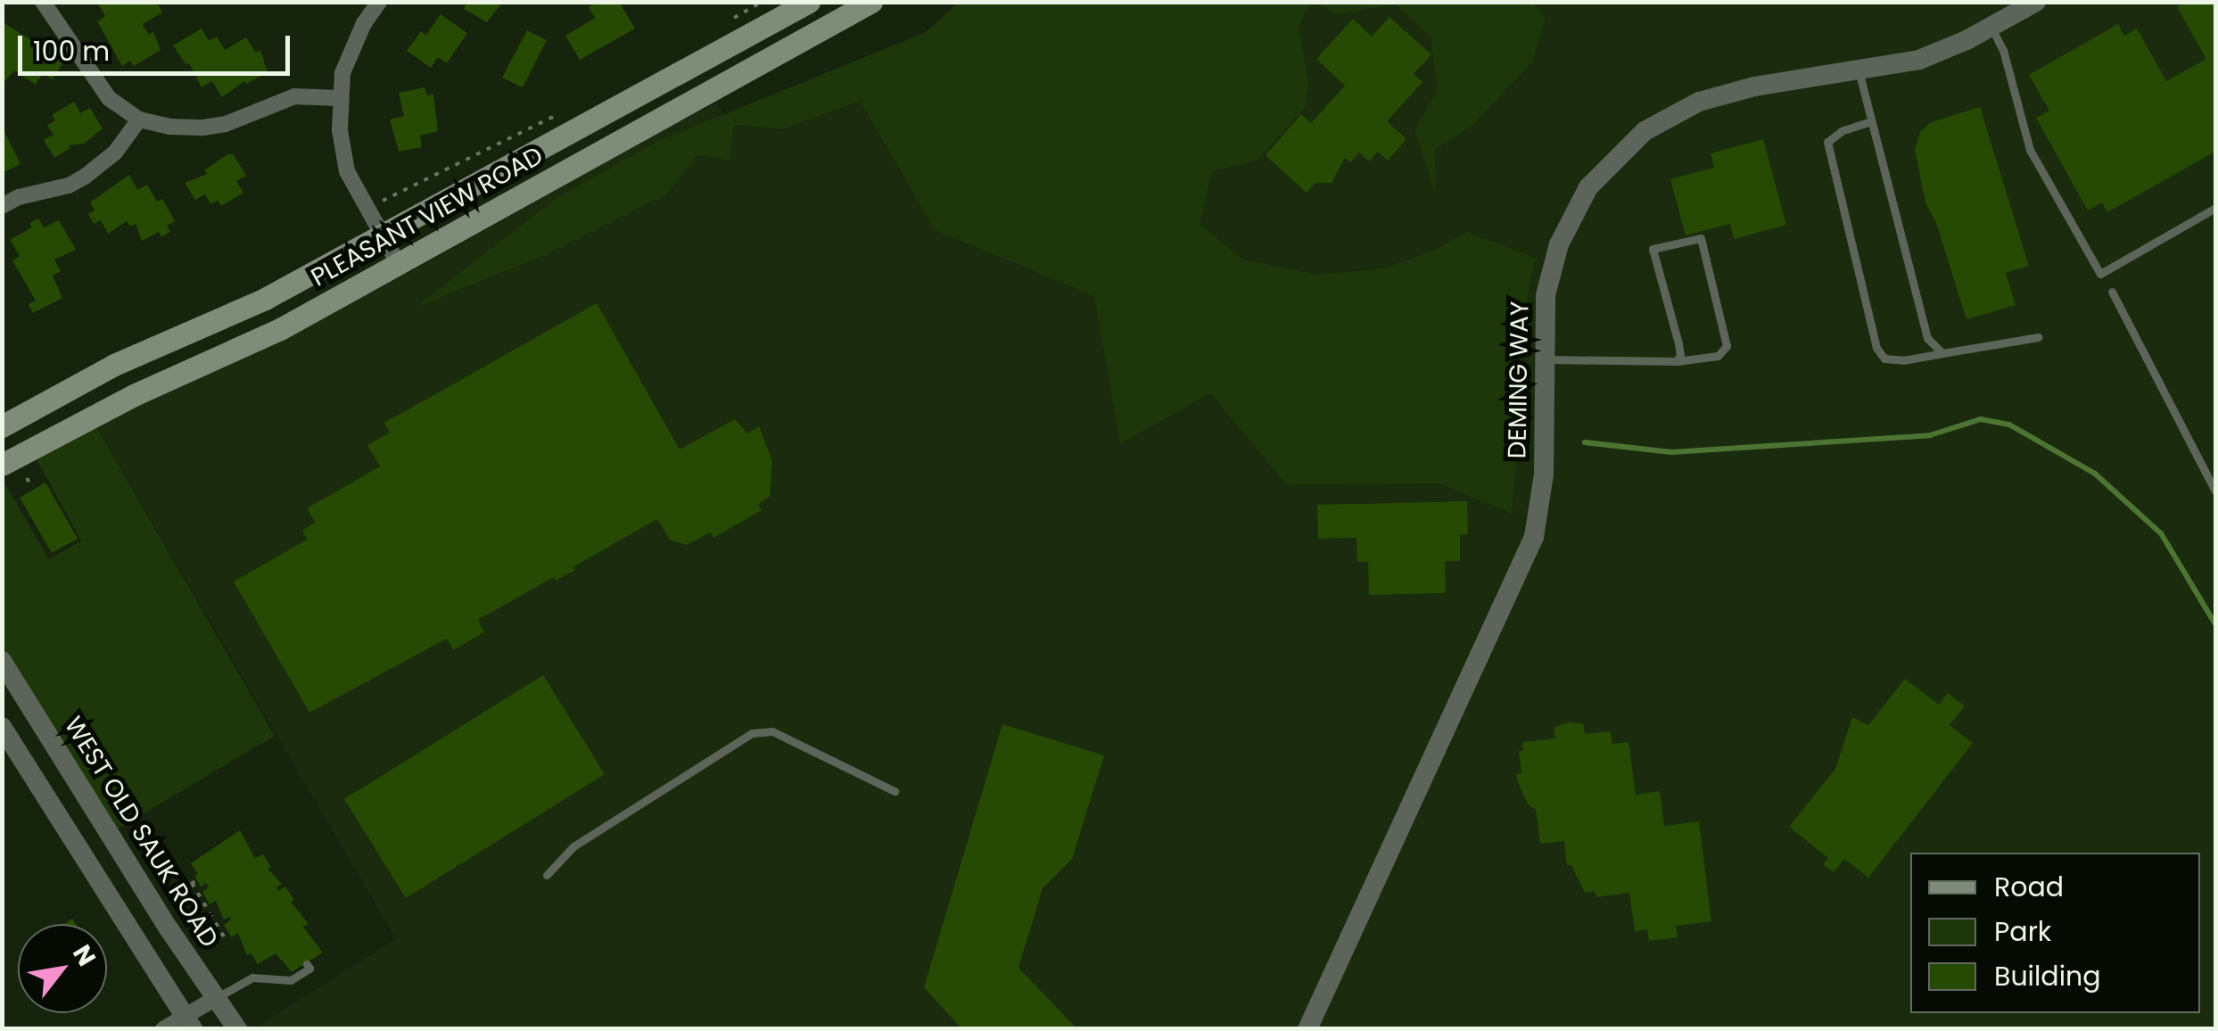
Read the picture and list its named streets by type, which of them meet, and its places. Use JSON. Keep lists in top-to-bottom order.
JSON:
{
  "streets": {
    "main road": ["PLEASANT VIEW ROAD"],
    "street": ["DEMING WAY", "WEST OLD SAUK ROAD"]
  },
  "legend": ["Road", "Park", "Building"],
  "scale_bar": "100 m",
  "north": "top right"
}
